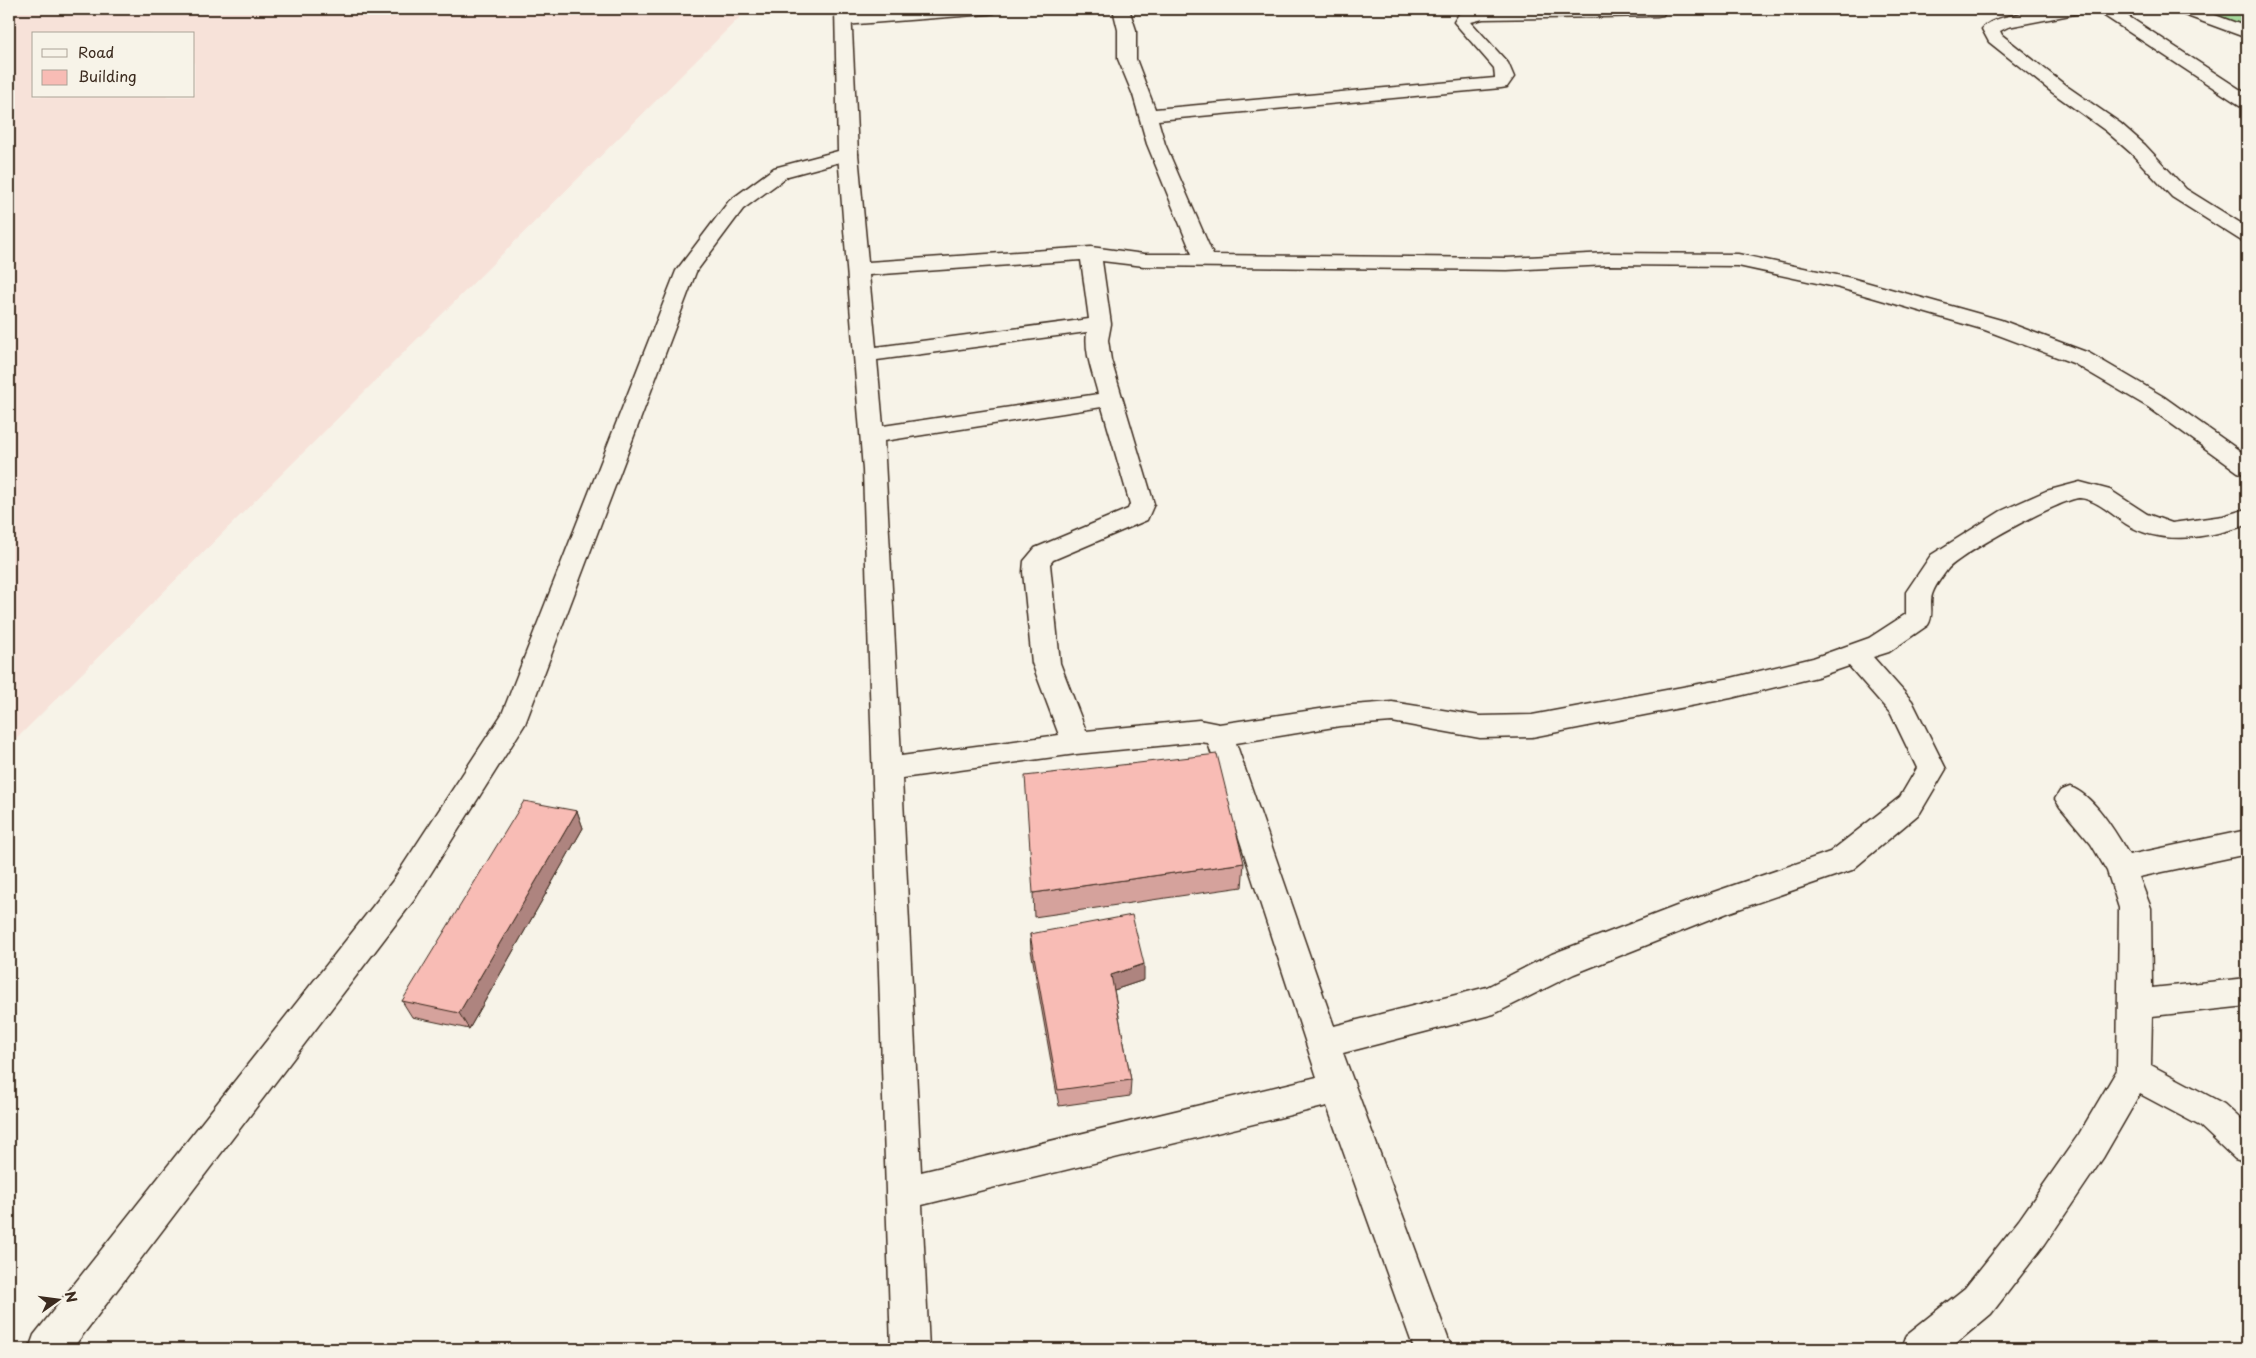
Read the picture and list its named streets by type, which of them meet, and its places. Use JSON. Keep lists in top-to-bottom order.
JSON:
{
  "legend": ["Road", "Building"],
  "north": "right"
}
